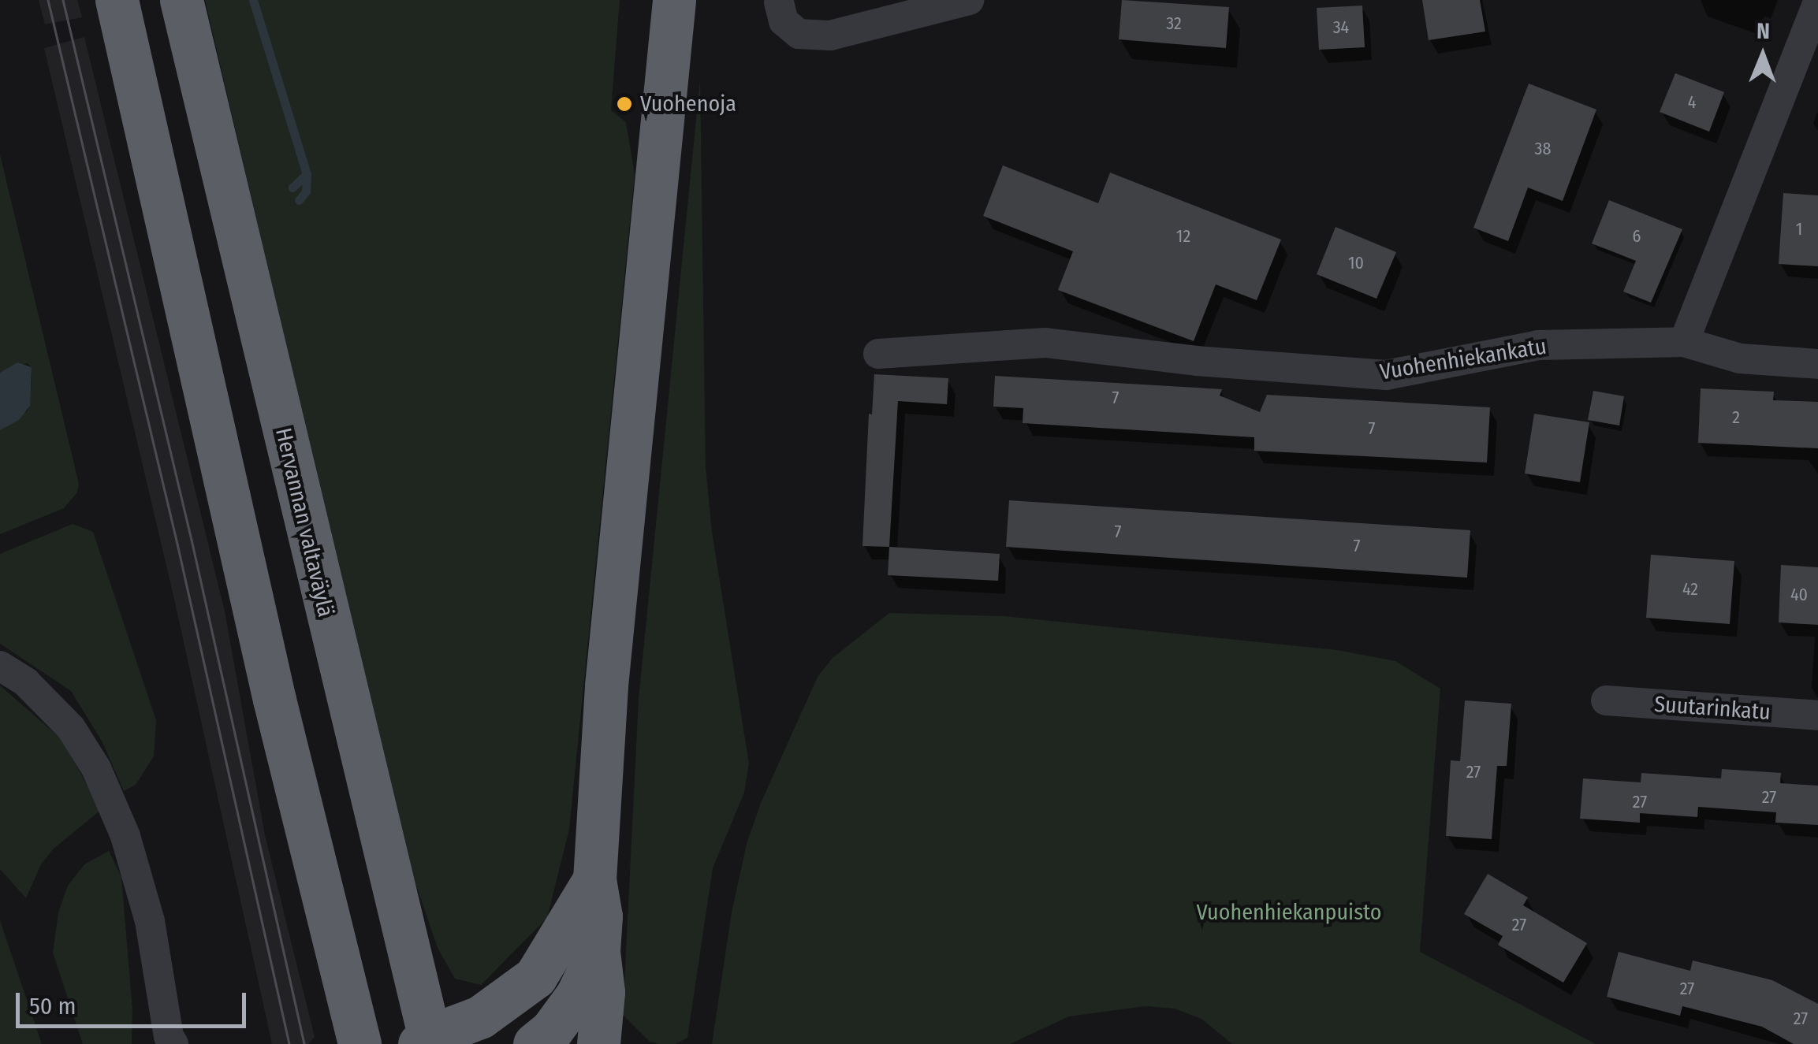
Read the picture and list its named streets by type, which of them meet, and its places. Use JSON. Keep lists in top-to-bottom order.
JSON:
{
  "streets": {
    "highway": ["Hervannan valtaväylä"],
    "street": ["Vuohenhiekankatu", "Suutarinkatu"]
  },
  "parks": ["Vuohenhiekanpuisto"],
  "places": ["Vuohenoja"],
  "house_numbers": [
    "32",
    "34",
    "4",
    "38",
    "1",
    "12",
    "6",
    "10",
    "7",
    "2",
    "7",
    "7",
    "7",
    "42",
    "40",
    "27",
    "27",
    "27",
    "27",
    "27",
    "27"
  ],
  "scale_bar": "50 m",
  "north": "top"
}
